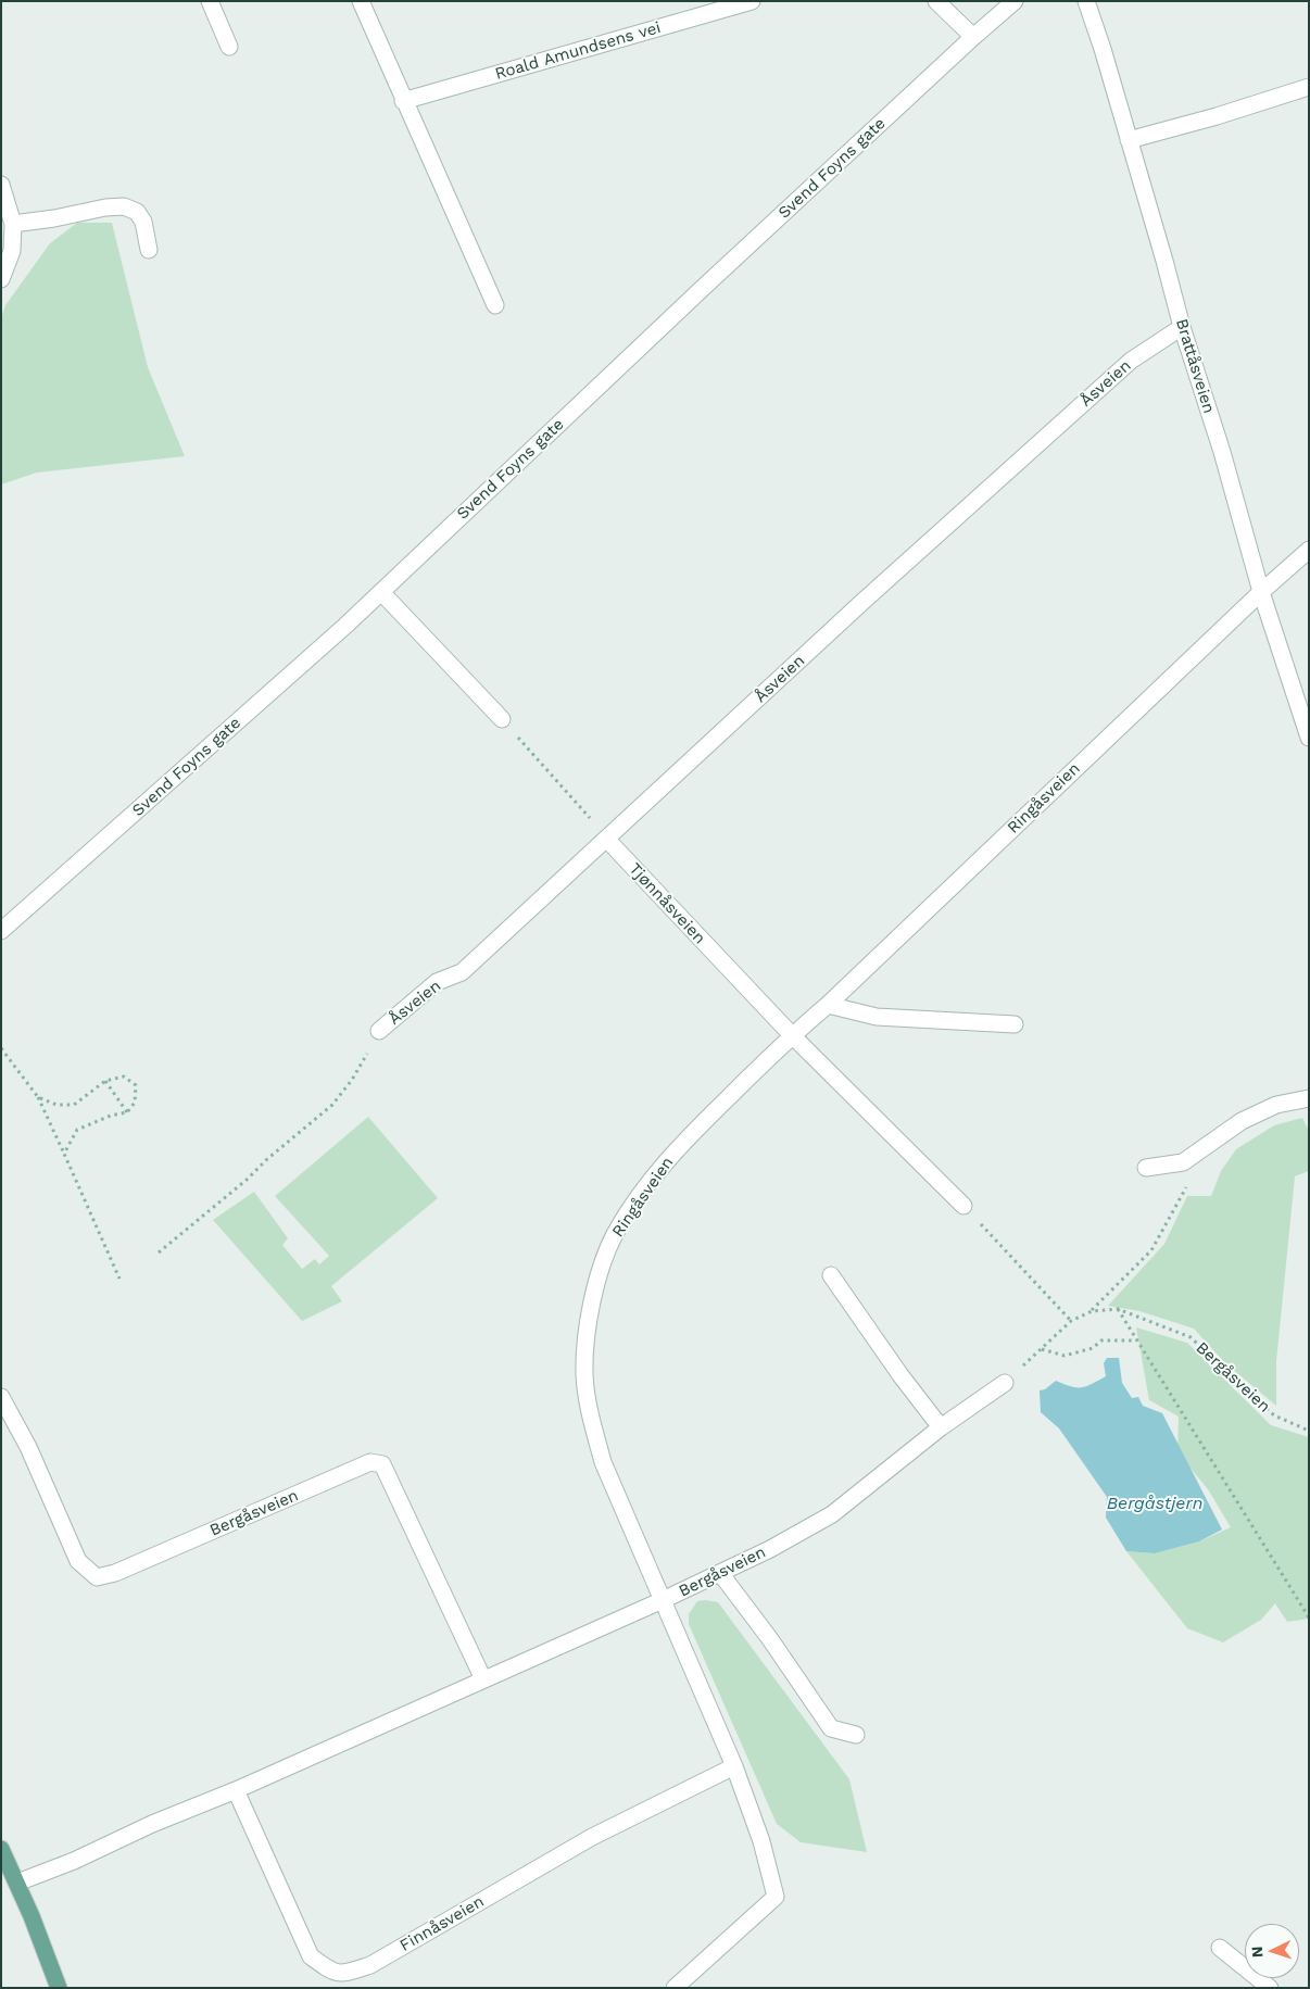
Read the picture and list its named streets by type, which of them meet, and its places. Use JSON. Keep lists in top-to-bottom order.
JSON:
{
  "streets": {
    "street": [
      "Roald Amundsens vei",
      "Svend Foyns gate",
      "Brattåsveien",
      "Åsveien",
      "Ringåsveien",
      "Tjønnåsveien",
      "Bergåsveien",
      "Finnåsveien"
    ]
  },
  "crossings": [
    ["Brattåsveien", "Åsveien"],
    ["Brattåsveien", "Ringåsveien"],
    ["Åsveien", "Tjønnåsveien"],
    ["Ringåsveien", "Tjønnåsveien"],
    ["Ringåsveien", "Bergåsveien"],
    ["Bergåsveien", "Finnåsveien"]
  ],
  "water": ["Bergåstjern"],
  "north": "left"
}
